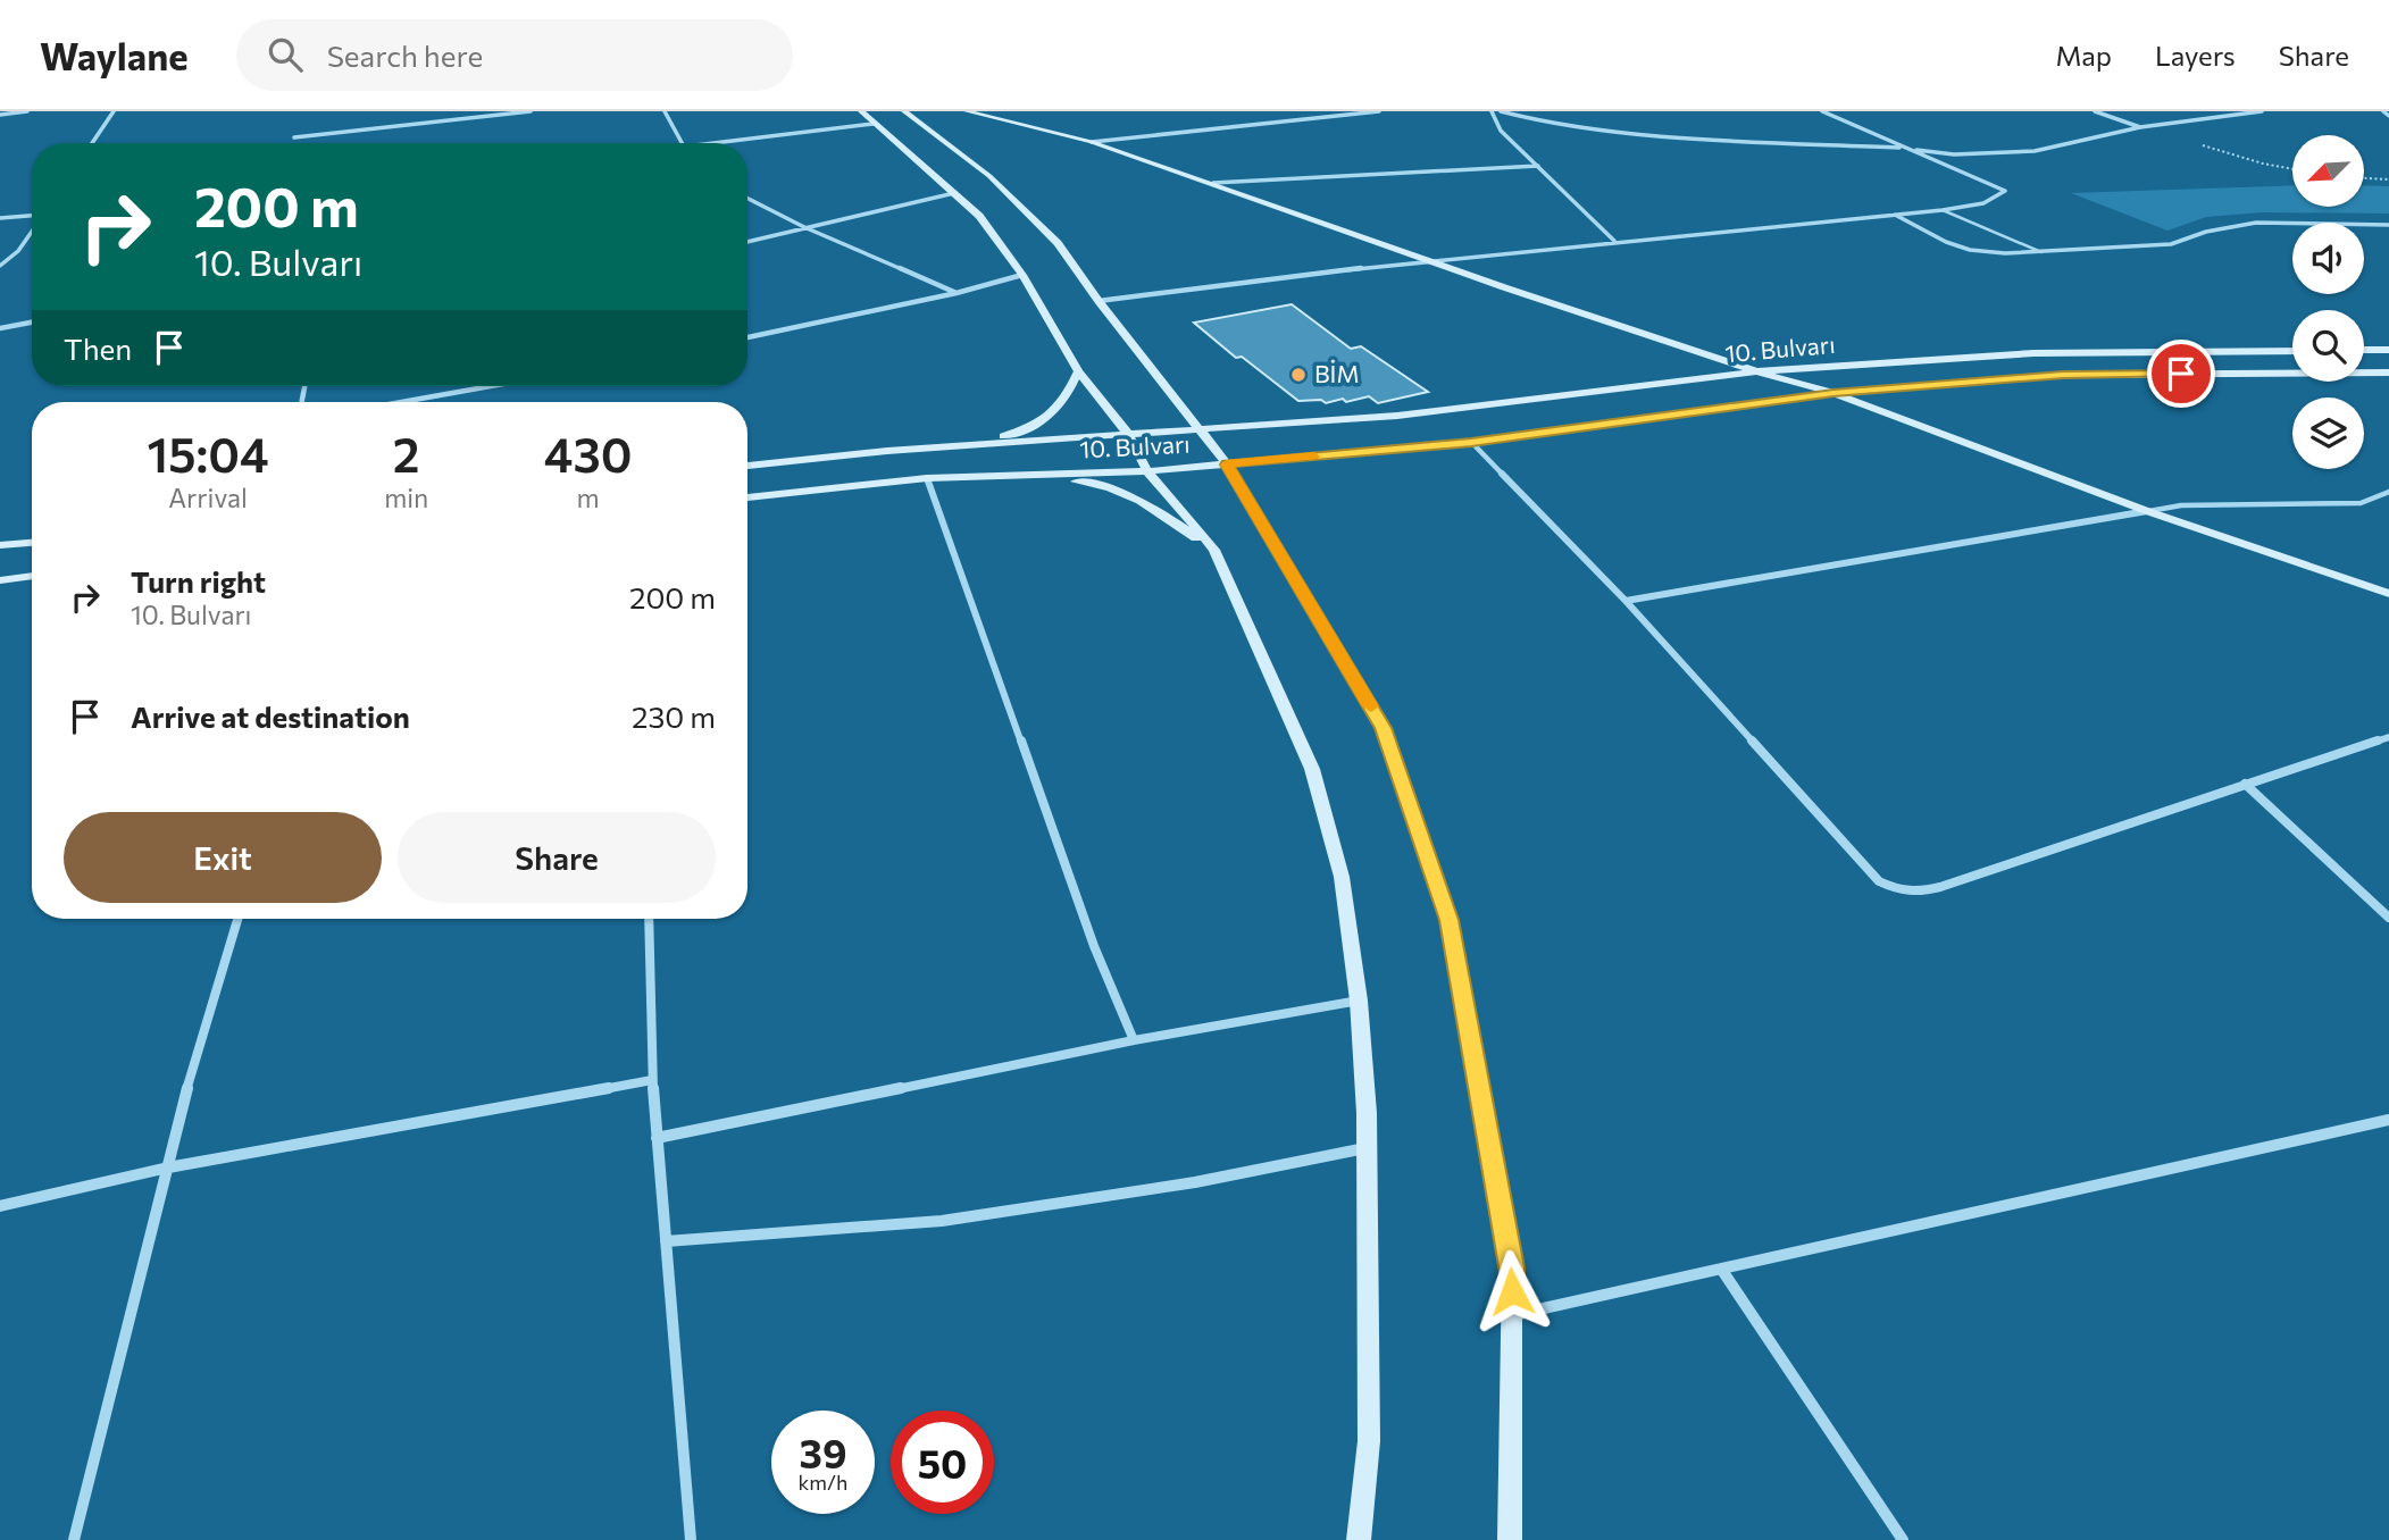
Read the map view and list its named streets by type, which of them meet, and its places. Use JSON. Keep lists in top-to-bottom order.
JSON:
{
  "streets": {
    "main road": ["10. Bulvarı"]
  },
  "places": ["BİM"],
  "north": "bottom left",
  "page": {
    "header": "Waylane",
    "search": "Search here",
    "nav": ["Map", "Layers", "Share"],
    "turn": ["200 m", "10. Bulvarı"],
    "then": "Then",
    "eta": [
      "15:04",
      "Arrival",
      "2",
      "min",
      "430",
      "m"
    ],
    "list": [
      {
        "name": "Turn right",
        "note": "10. Bulvarı",
        "value": "200 m"
      },
      {
        "name": "Arrive at destination",
        "value": "230 m"
      }
    ],
    "buttons": ["Exit", "Share"],
    "speed": "39 km/h",
    "limit": "50"
  }
}
